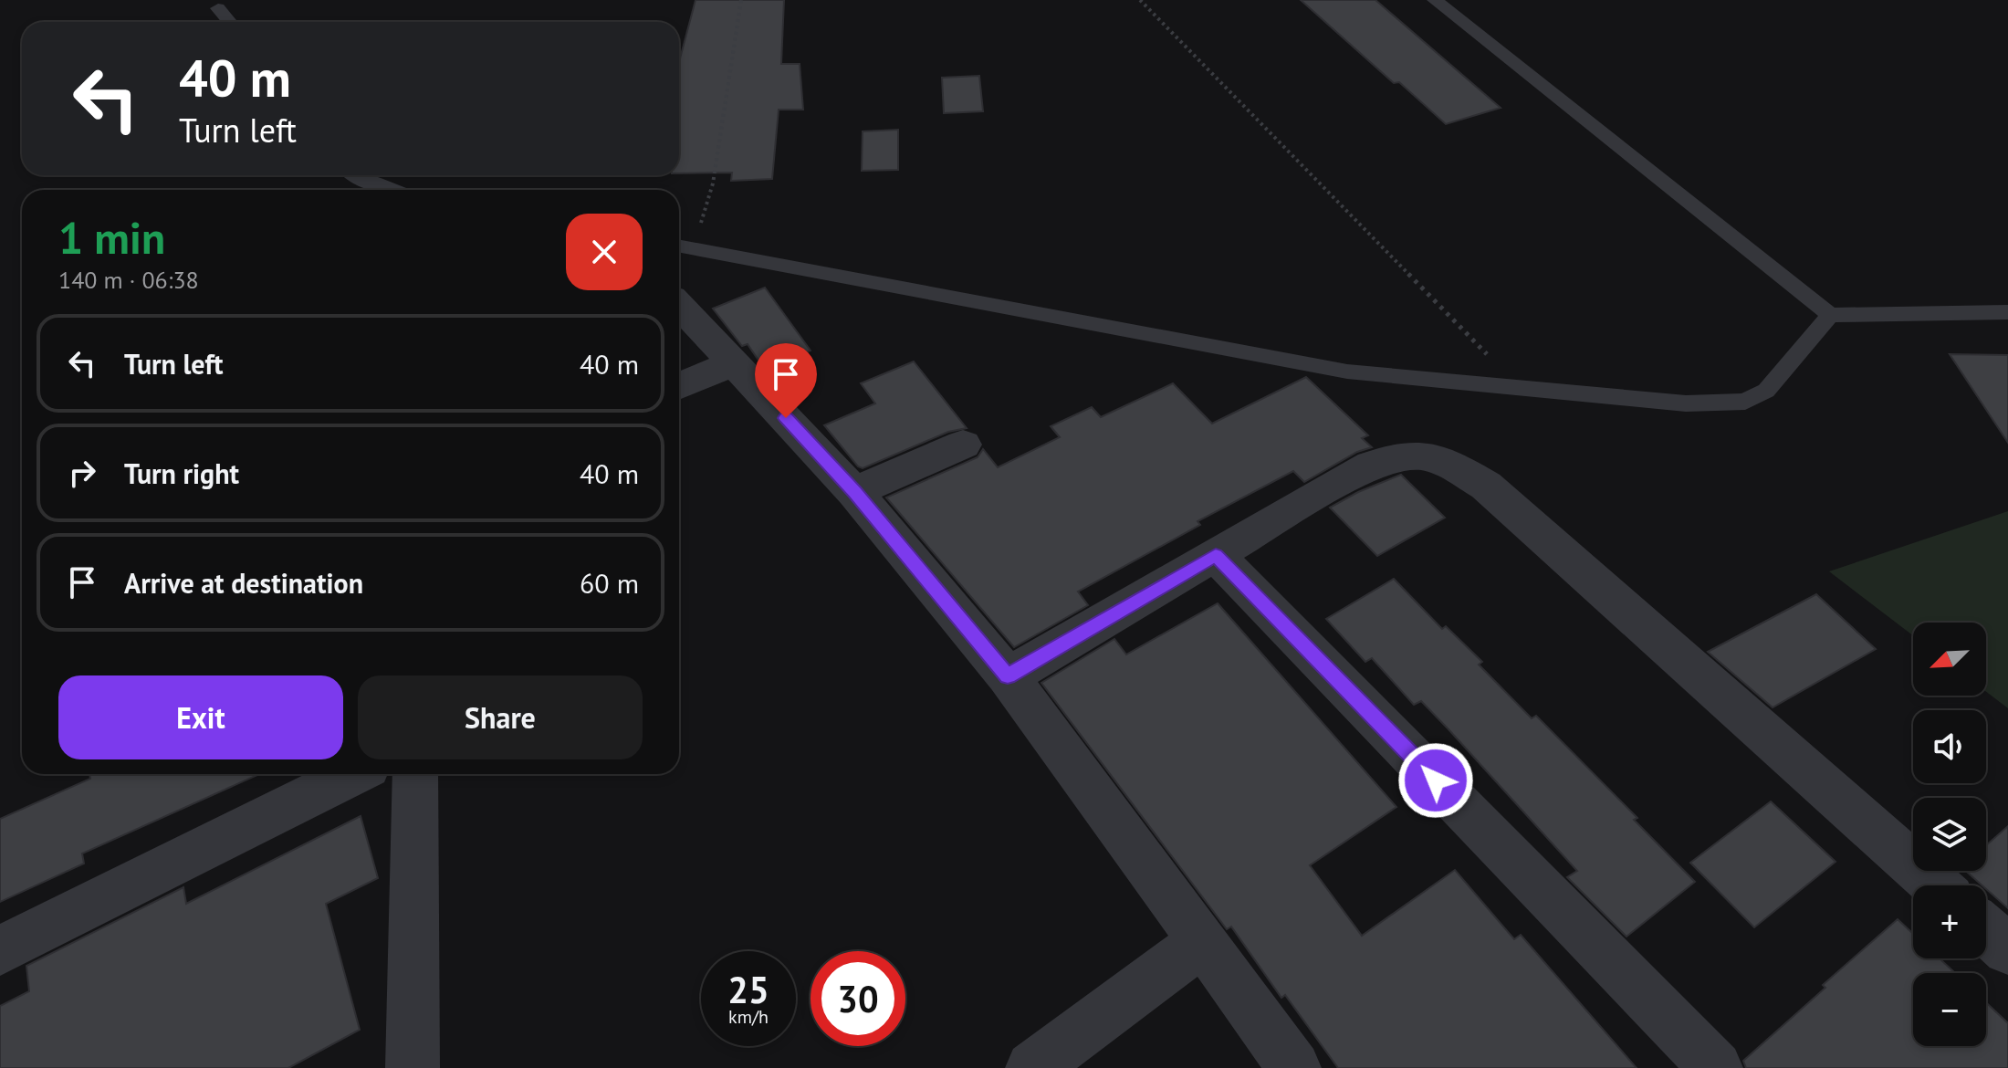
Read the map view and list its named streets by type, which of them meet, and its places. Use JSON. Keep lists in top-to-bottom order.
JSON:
{
  "north": "bottom left",
  "page": {
    "turn": ["40 m", "Turn left"],
    "heading": ["1 min", "140 m · 06:38"],
    "list": [
      {
        "name": "Turn left",
        "value": "40 m"
      },
      {
        "name": "Turn right",
        "value": "40 m"
      },
      {
        "name": "Arrive at destination",
        "value": "60 m"
      }
    ],
    "map_buttons": ["+", "−"],
    "buttons": ["Exit", "Share"],
    "speed": "25 km/h",
    "limit": "30"
  }
}
